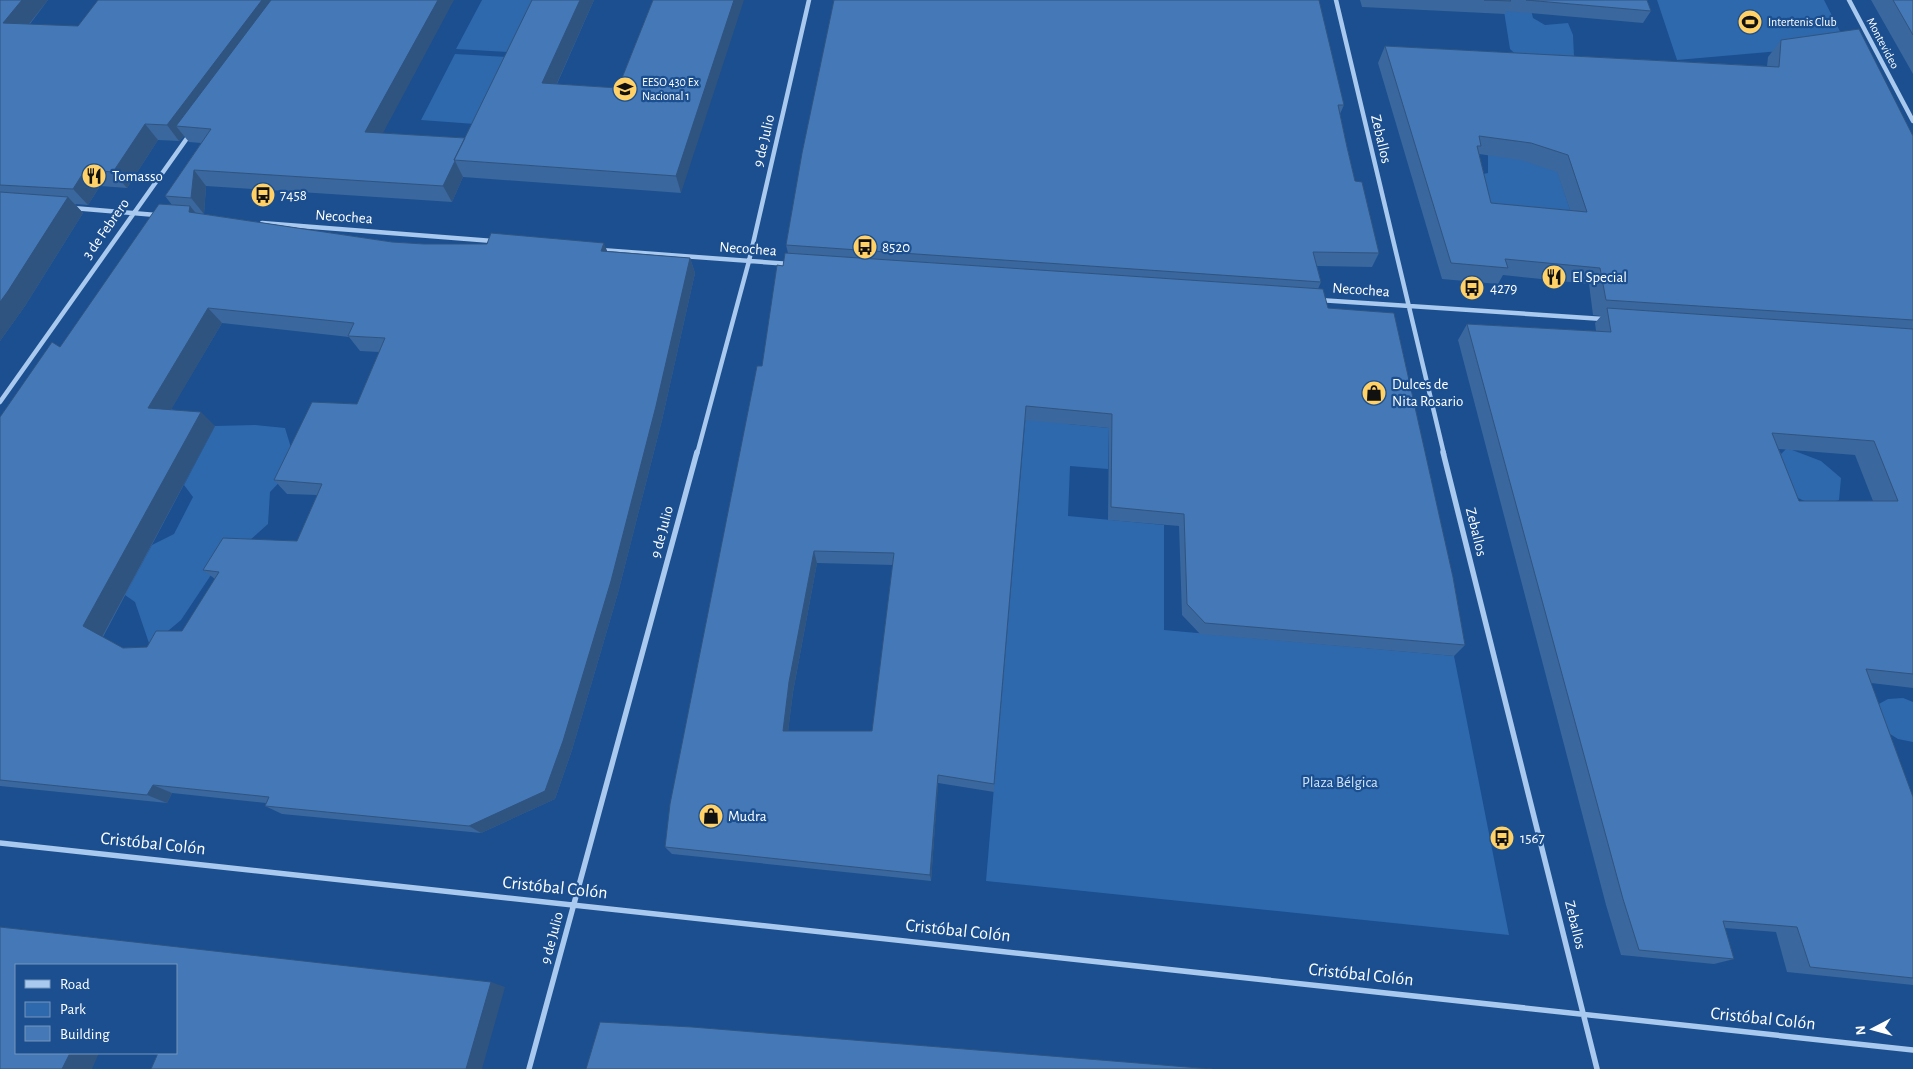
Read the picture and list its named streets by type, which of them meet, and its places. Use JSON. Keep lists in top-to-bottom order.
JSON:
{
  "streets": {
    "street": [
      "Montevideo",
      "Zeballos",
      "9 de Julio",
      "Necochea",
      "3 de Febrero",
      "Cristóbal Colón"
    ]
  },
  "crossings": [
    ["Zeballos", "Necochea"],
    ["Zeballos", "Cristóbal Colón"],
    ["9 de Julio", "Necochea"],
    ["9 de Julio", "Cristóbal Colón"]
  ],
  "parks": ["Plaza Bélgica"],
  "places": {
    "sports": ["Intertenis Club"],
    "school or university": ["EESO 430 Ex Nacional 1"],
    "restaurant": ["Tomasso", "El Special"],
    "bus stop": [
      "7458",
      "8520",
      "4279",
      "1567"
    ],
    "shop": ["Dulces de Nita Rosario", "Mudra"]
  },
  "legend": ["Road", "Park", "Building"],
  "north": "left"
}
